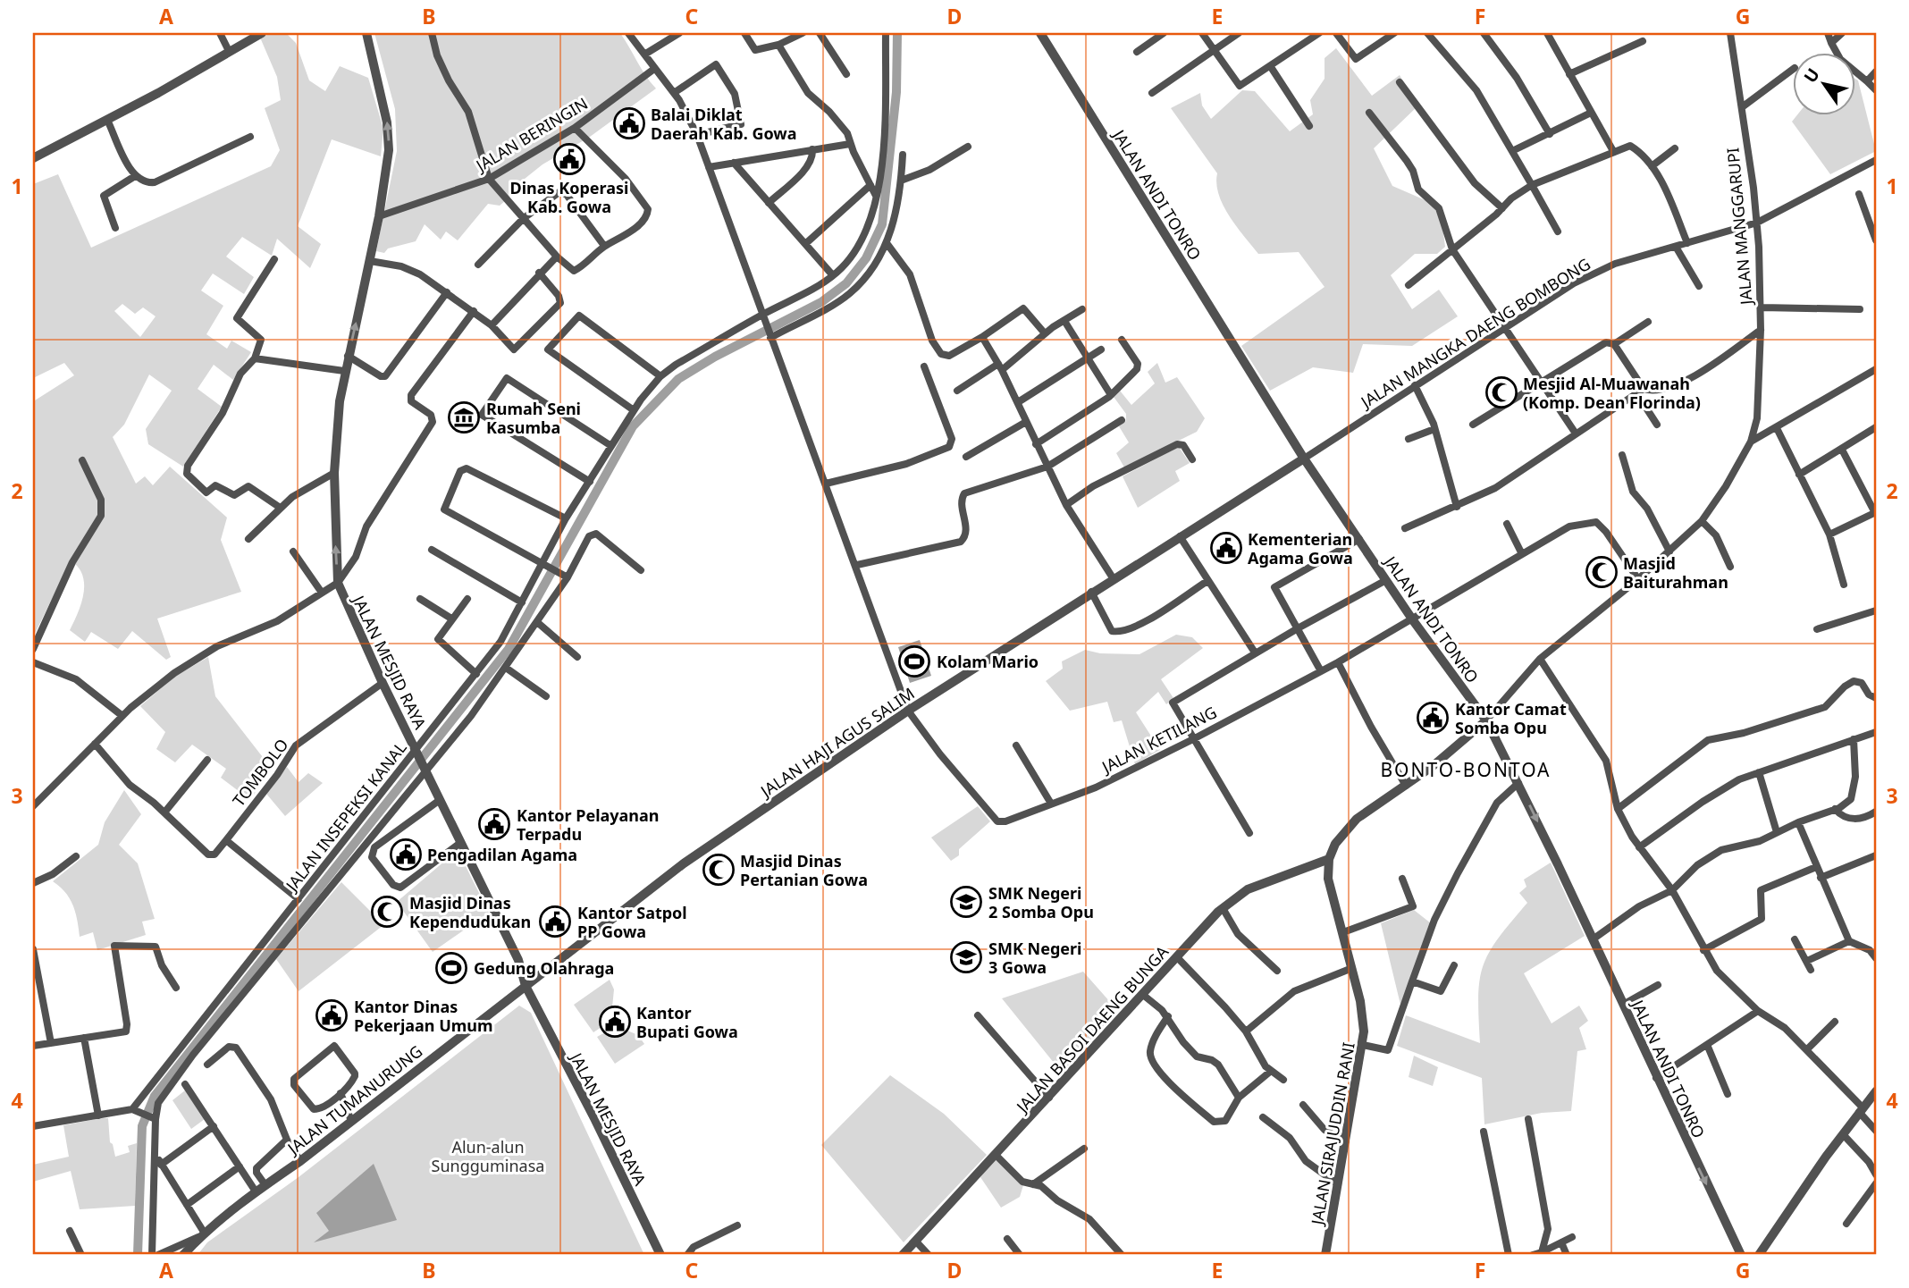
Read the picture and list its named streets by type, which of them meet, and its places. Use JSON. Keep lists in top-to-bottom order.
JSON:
{
  "streets": {
    "street": [
      "JALAN BERINGIN",
      "JALAN ANDI TONRO",
      "JALAN MANGGARUPI",
      "JALAN MANGKA DAENG BOMBONG",
      "JALAN MESJID RAYA",
      "JALAN KETILANG",
      "JALAN HAJI AGUS SALIM",
      "TOMBOLO",
      "JALAN INSEPEKSI KANAL",
      "JALAN BASOI DAENG BUNGA",
      "JALAN TUMANURUNG",
      "JALAN SIRAJUDDIN RANI"
    ]
  },
  "crossings": [
    ["JALAN BERINGIN", "JALAN MESJID RAYA"],
    ["JALAN ANDI TONRO", "JALAN MANGGARUPI"],
    ["JALAN ANDI TONRO", "JALAN MANGKA DAENG BOMBONG"],
    ["JALAN ANDI TONRO", "JALAN KETILANG"],
    ["JALAN ANDI TONRO", "JALAN HAJI AGUS SALIM"],
    ["JALAN MANGGARUPI", "JALAN MANGKA DAENG BOMBONG"],
    ["JALAN MANGGARUPI", "JALAN KETILANG"],
    ["JALAN MANGKA DAENG BOMBONG", "JALAN HAJI AGUS SALIM"],
    ["JALAN MESJID RAYA", "JALAN HAJI AGUS SALIM"],
    ["JALAN MESJID RAYA", "TOMBOLO"],
    ["JALAN MESJID RAYA", "JALAN INSEPEKSI KANAL"],
    ["JALAN MESJID RAYA", "JALAN TUMANURUNG"],
    ["JALAN KETILANG", "JALAN HAJI AGUS SALIM"],
    ["JALAN HAJI AGUS SALIM", "JALAN TUMANURUNG"],
    ["JALAN BASOI DAENG BUNGA", "JALAN SIRAJUDDIN RANI"]
  ],
  "districts": ["BONTO-BONTOA"],
  "parks": ["Alun-alun Sungguminasa"],
  "places": {
    "public building": [
      "Balai Diklat Daerah Kab. Gowa",
      "Dinas Koperasi Kab. Gowa",
      "Kementerian Agama Gowa",
      "Kantor Camat Somba Opu",
      "Kantor Pelayanan Terpadu",
      "Pengadilan Agama",
      "Kantor Satpol PP Gowa",
      "Kantor Dinas Pekerjaan Umum",
      "Kantor Bupati Gowa"
    ],
    "mosque": [
      "Mesjid Al-Muawanah (Komp. Dean Florinda)",
      "Masjid Baiturahman",
      "Masjid Dinas Pertanian Gowa",
      "Masjid Dinas Kependudukan"
    ],
    "museum": ["Rumah Seni Kasumba"],
    "sports": ["Kolam Mario", "Gedung Olahraga"],
    "school or university": ["SMK Negeri 2 Somba Opu", "SMK Negeri 3 Gowa"]
  },
  "north": "top left",
  "grid": {
    "columns": [
      "A",
      "B",
      "C",
      "D",
      "E",
      "F",
      "G"
    ],
    "rows": [
      "1",
      "2",
      "3",
      "4"
    ]
  }
}
